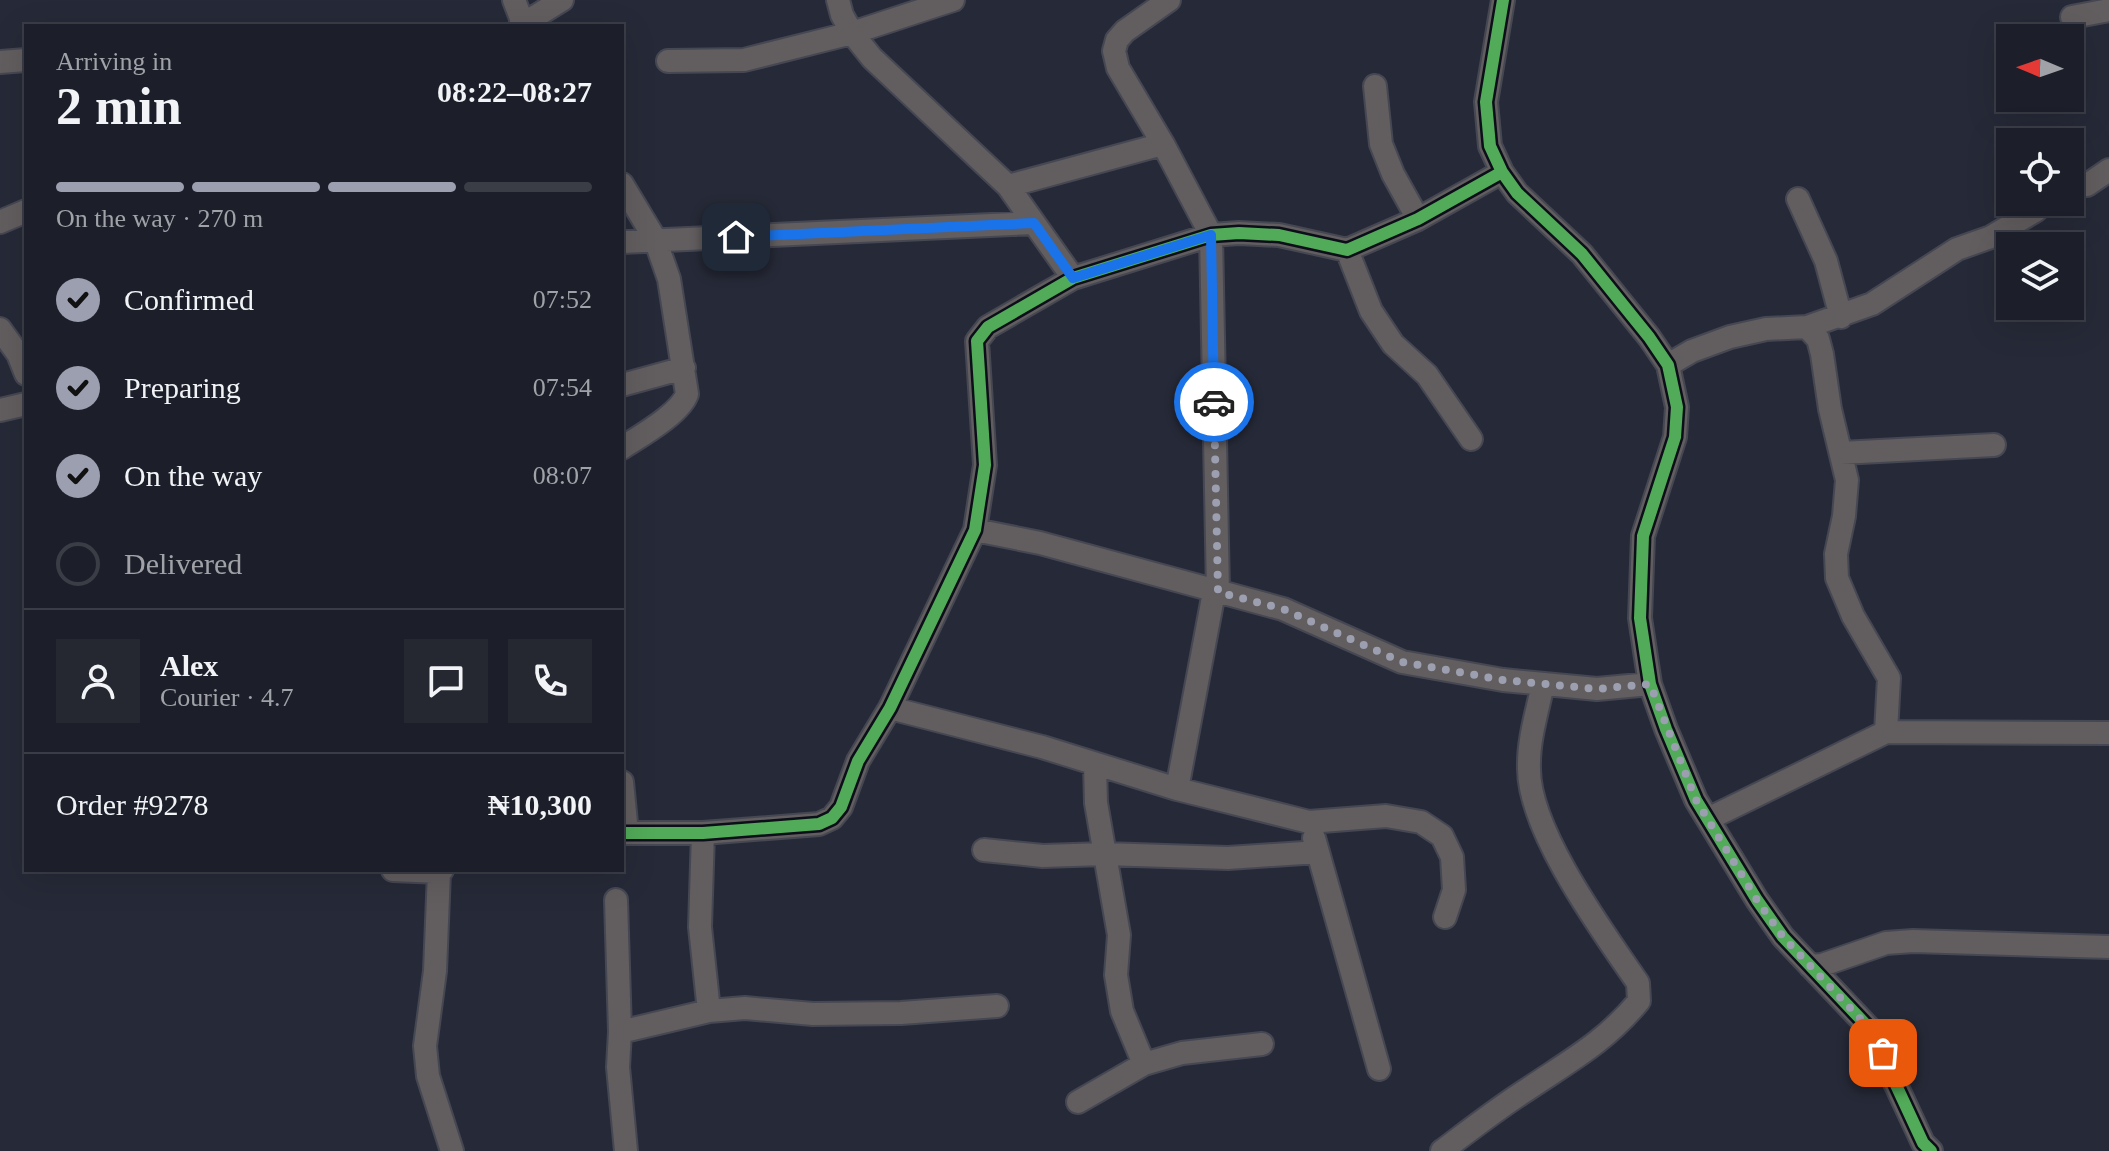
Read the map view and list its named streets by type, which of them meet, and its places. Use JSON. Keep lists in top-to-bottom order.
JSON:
{
  "north": "left",
  "page": {
    "heading": ["2 min", "Arriving in", "08:22–08:27"],
    "panel": [
      "Alex",
      "Courier · 4.7",
      "Order #9278",
      "₦10,300"
    ],
    "bar": "On the way · 270 m",
    "list": [
      ["Confirmed", "07:52"],
      ["Preparing", "07:54"],
      ["On the way", "08:07"],
      "Delivered"
    ]
  }
}
